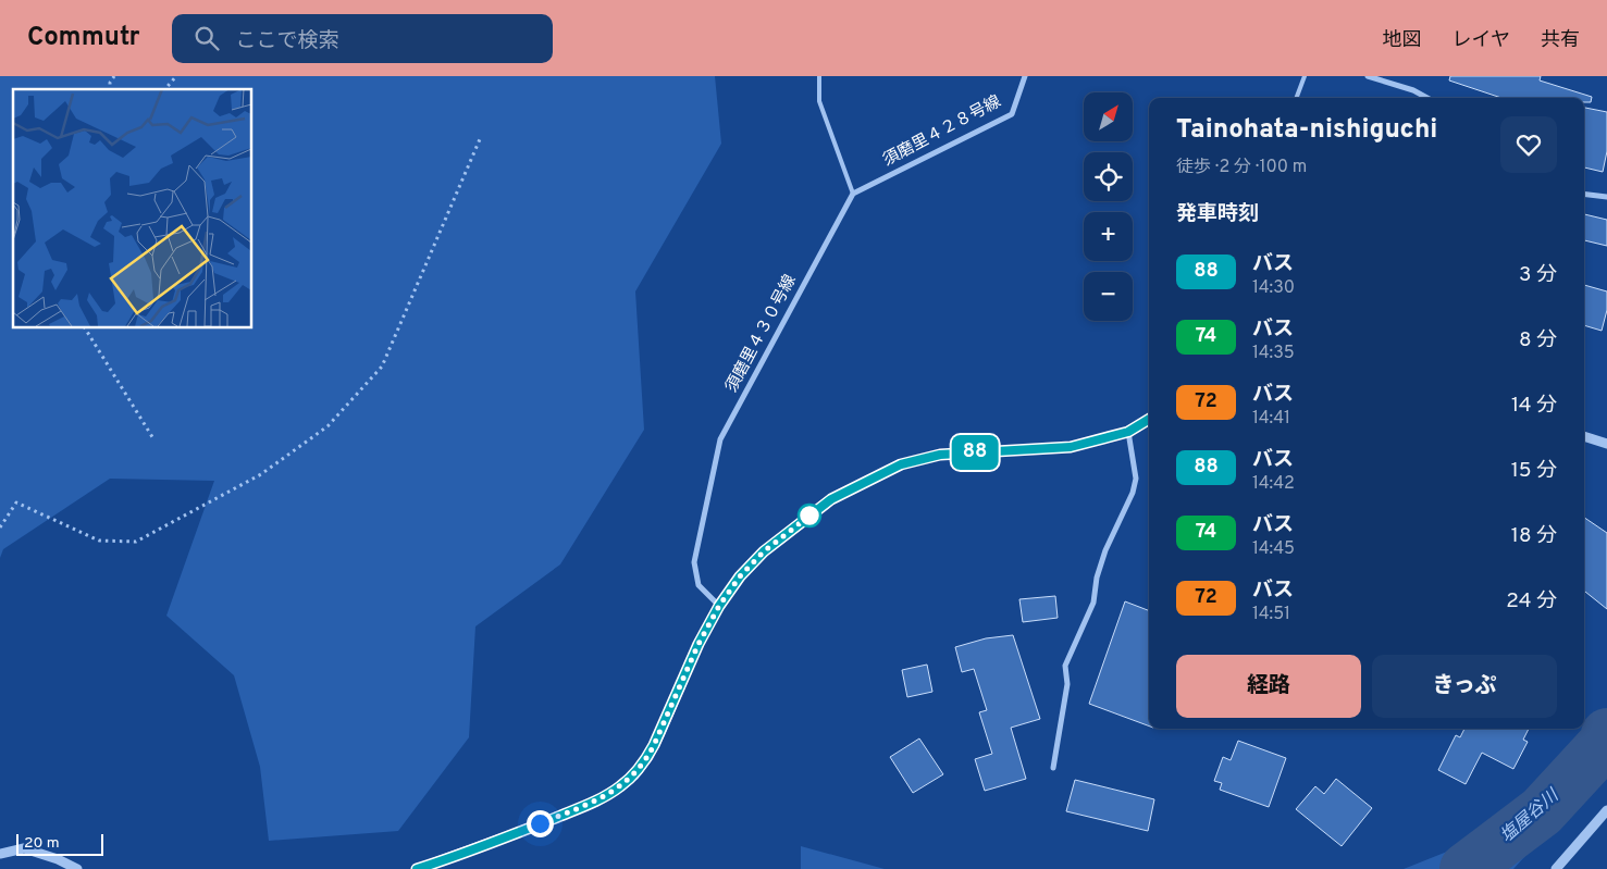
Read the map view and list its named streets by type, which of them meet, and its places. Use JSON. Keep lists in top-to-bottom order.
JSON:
{
  "streets": {
    "street": ["須磨里４２８号線", "須磨里４３０号線"]
  },
  "crossings": [
    ["須磨里４２８号線", "須磨里４３０号線"]
  ],
  "water": ["塩屋谷川"],
  "lines": ["bus line 88"],
  "scale_bar": "20 m",
  "north": "top right",
  "page": {
    "header": "Commutr",
    "search": "ここで検索",
    "nav": ["地図", "レイヤ", "共有"],
    "on_map": "88",
    "map_buttons": ["+", "−"],
    "heading": [
      ["Tainohata-nishiguchi", "徒歩 · 2 分 · 100 m"],
      "発車時刻"
    ],
    "list": [
      {
        "mark": "88",
        "name": "バス",
        "note": "14:30",
        "value": "3 分"
      },
      {
        "mark": "74",
        "name": "バス",
        "note": "14:35",
        "value": "8 分"
      },
      {
        "mark": "72",
        "name": "バス",
        "note": "14:41",
        "value": "14 分"
      },
      {
        "mark": "88",
        "name": "バス",
        "note": "14:42",
        "value": "15 分"
      },
      {
        "mark": "74",
        "name": "バス",
        "note": "14:45",
        "value": "18 分"
      },
      {
        "mark": "72",
        "name": "バス",
        "note": "14:51",
        "value": "24 分"
      }
    ],
    "buttons": ["経路", "きっぷ"],
    "scale": "20 m"
  }
}
